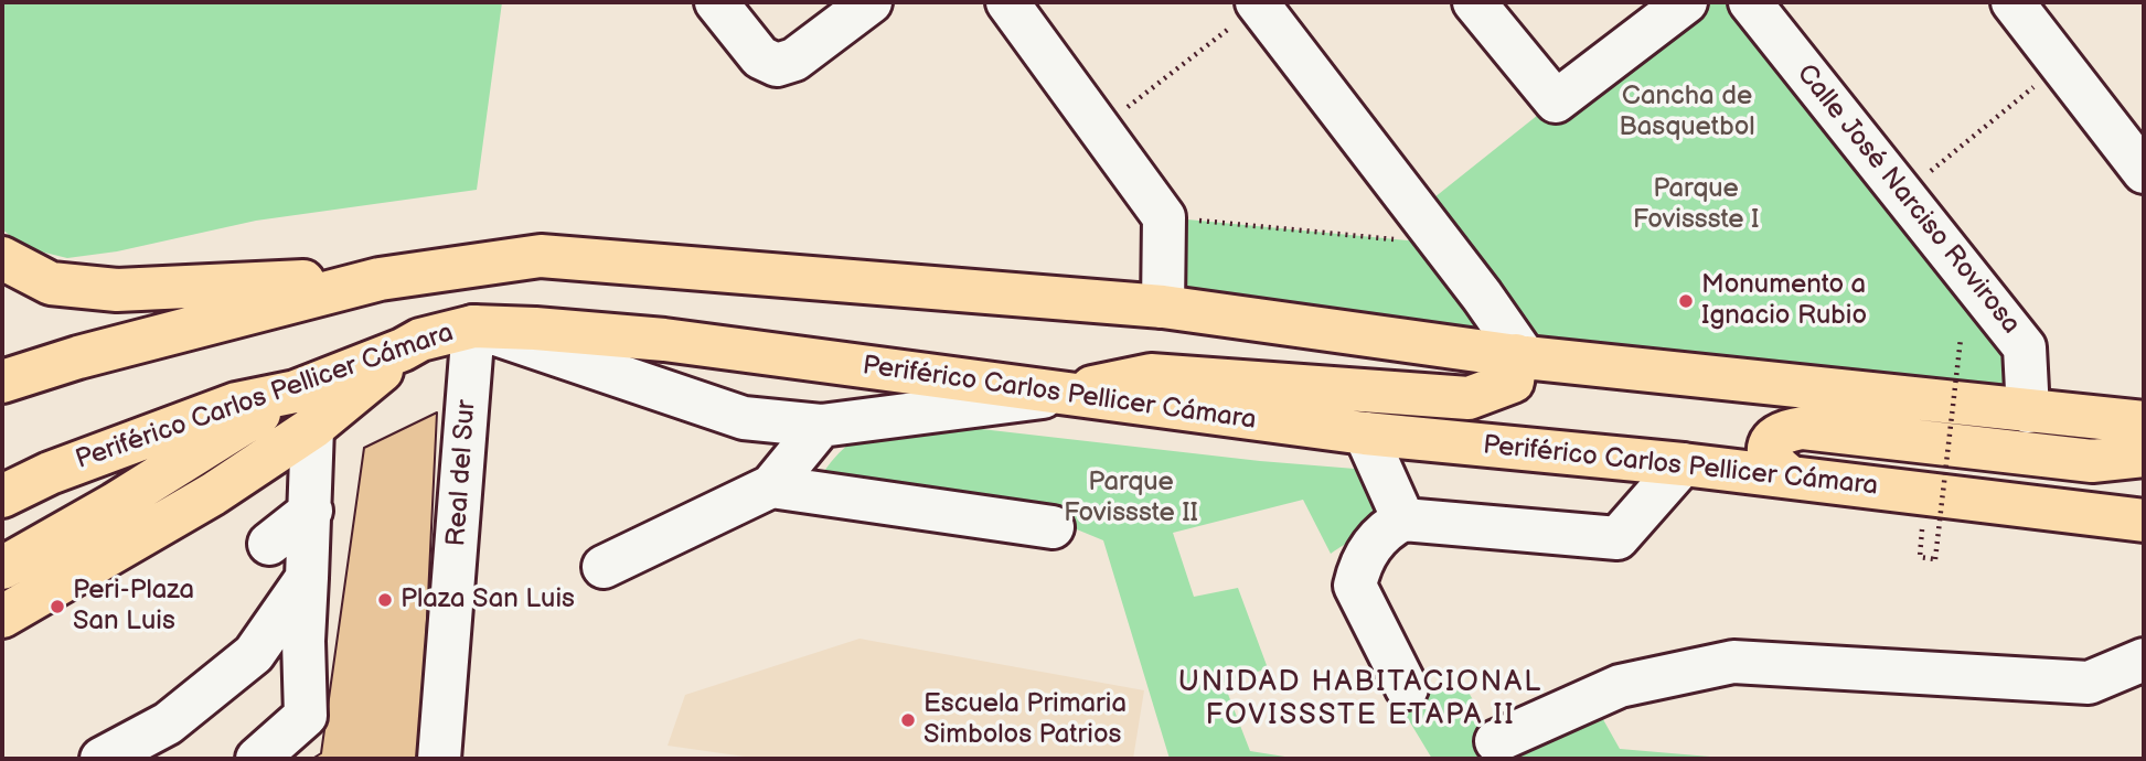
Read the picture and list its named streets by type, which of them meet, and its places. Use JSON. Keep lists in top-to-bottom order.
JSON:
{
  "streets": {
    "main road": ["Periférico Carlos Pellicer Cámara"],
    "street": ["Calle José Narciso Rovirosa", "Real del Sur"]
  },
  "crossings": [
    ["Periférico Carlos Pellicer Cámara", "Real del Sur"]
  ],
  "districts": ["UNIDAD HABITACIONAL FOVISSSTE ETAPA II"],
  "parks": ["Cancha de Basquetbol", "Parque Fovissste I", "Parque Fovissste II"],
  "places": [
    "Monumento a Ignacio Rubio",
    "Plaza San Luis",
    "Peri-Plaza San Luis",
    "Escuela Primaria Simbolos Patrios"
  ]
}
